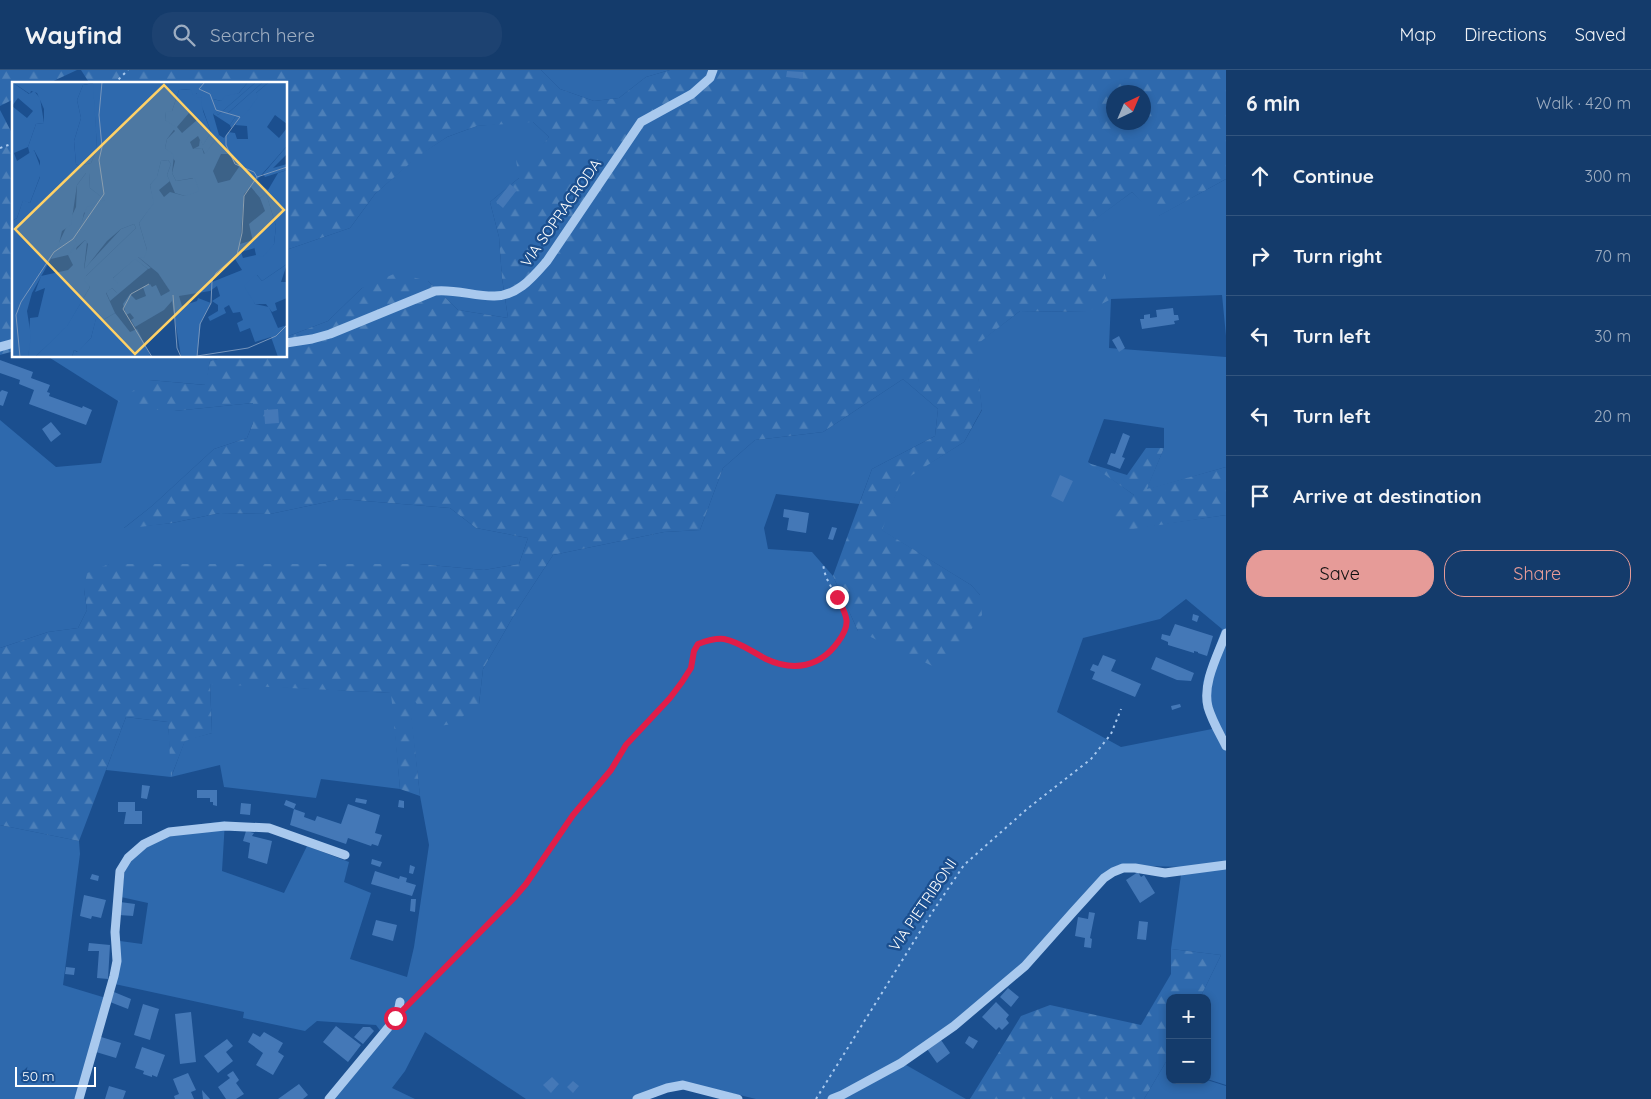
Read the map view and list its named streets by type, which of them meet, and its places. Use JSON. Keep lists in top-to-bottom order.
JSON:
{
  "streets": {
    "street": ["VIA SOPRACRODA"],
    "path": ["VIA PIETRIBONI"]
  },
  "scale_bar": "50 m",
  "north": "top right",
  "page": {
    "header": "Wayfind",
    "search": "Search here",
    "nav": ["Map", "Directions", "Saved"],
    "heading": ["6 min", "Walk · 420 m"],
    "list": [
      ["Continue", "300 m"],
      ["Turn right", "70 m"],
      ["Turn left", "30 m"],
      ["Turn left", "20 m"],
      "Arrive at destination"
    ],
    "buttons": ["Save", "Share"],
    "map_buttons": ["+", "−"],
    "scale": "50 m"
  }
}
